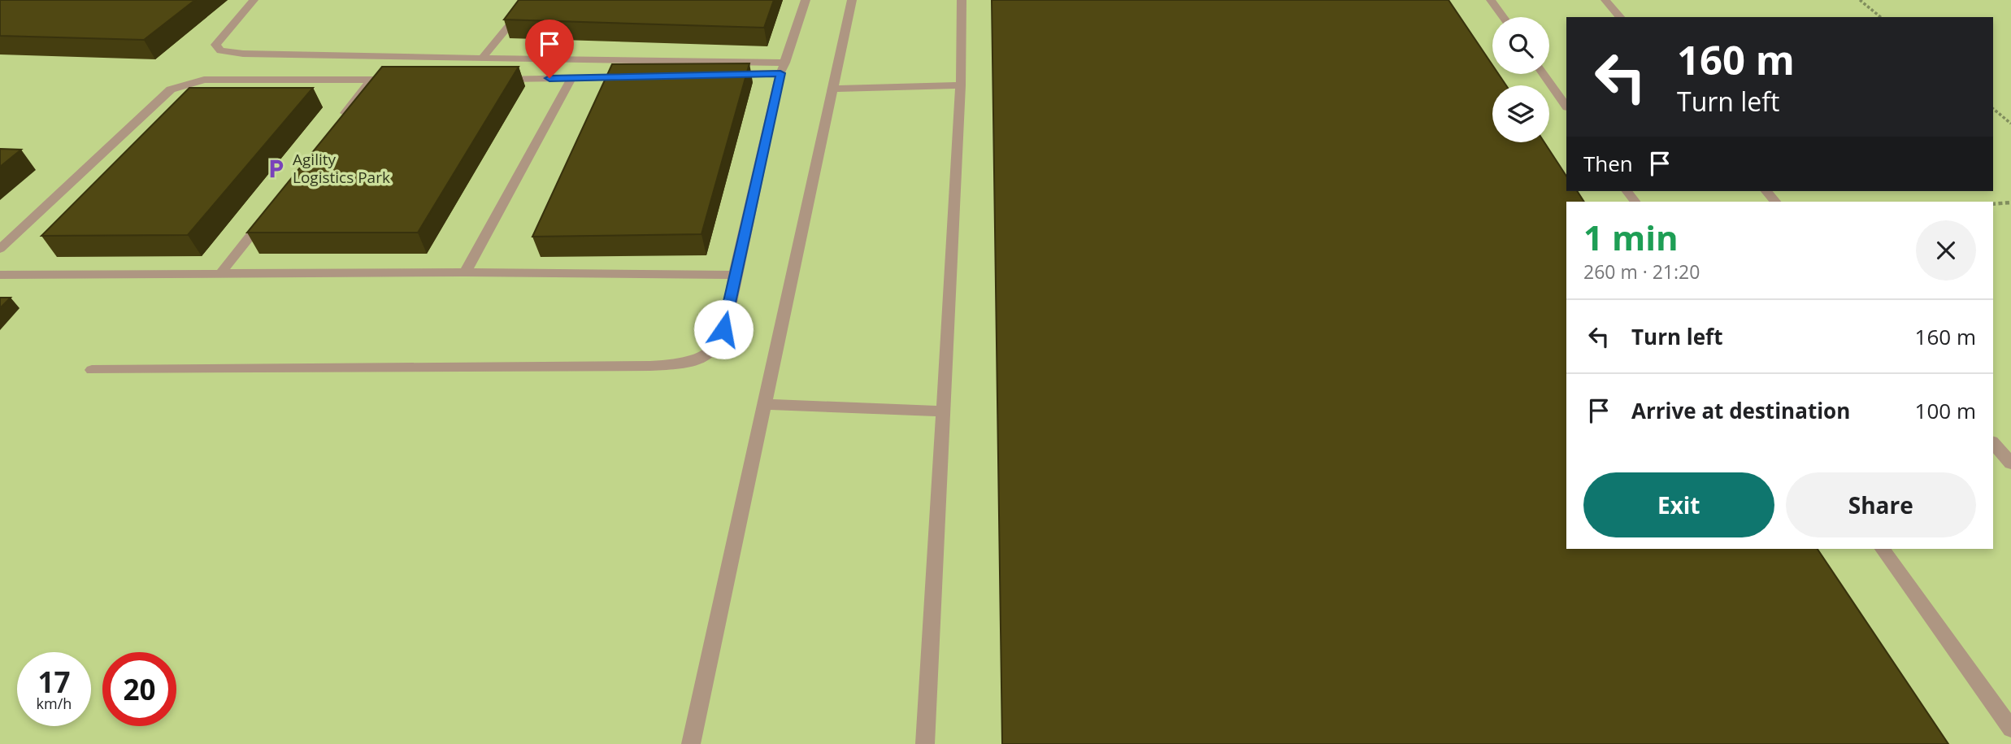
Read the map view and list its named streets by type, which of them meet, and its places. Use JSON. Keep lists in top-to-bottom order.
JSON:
{
  "places": {
    "parking": ["Agility Logistics Park"]
  },
  "page": {
    "turn": ["160 m", "Turn left"],
    "then": "Then",
    "heading": ["1 min", "260 m · 21:20"],
    "list": [
      {
        "name": "Turn left",
        "value": "160 m"
      },
      {
        "name": "Arrive at destination",
        "value": "100 m"
      }
    ],
    "buttons": ["Exit", "Share"],
    "speed": "17 km/h",
    "limit": "20"
  }
}
